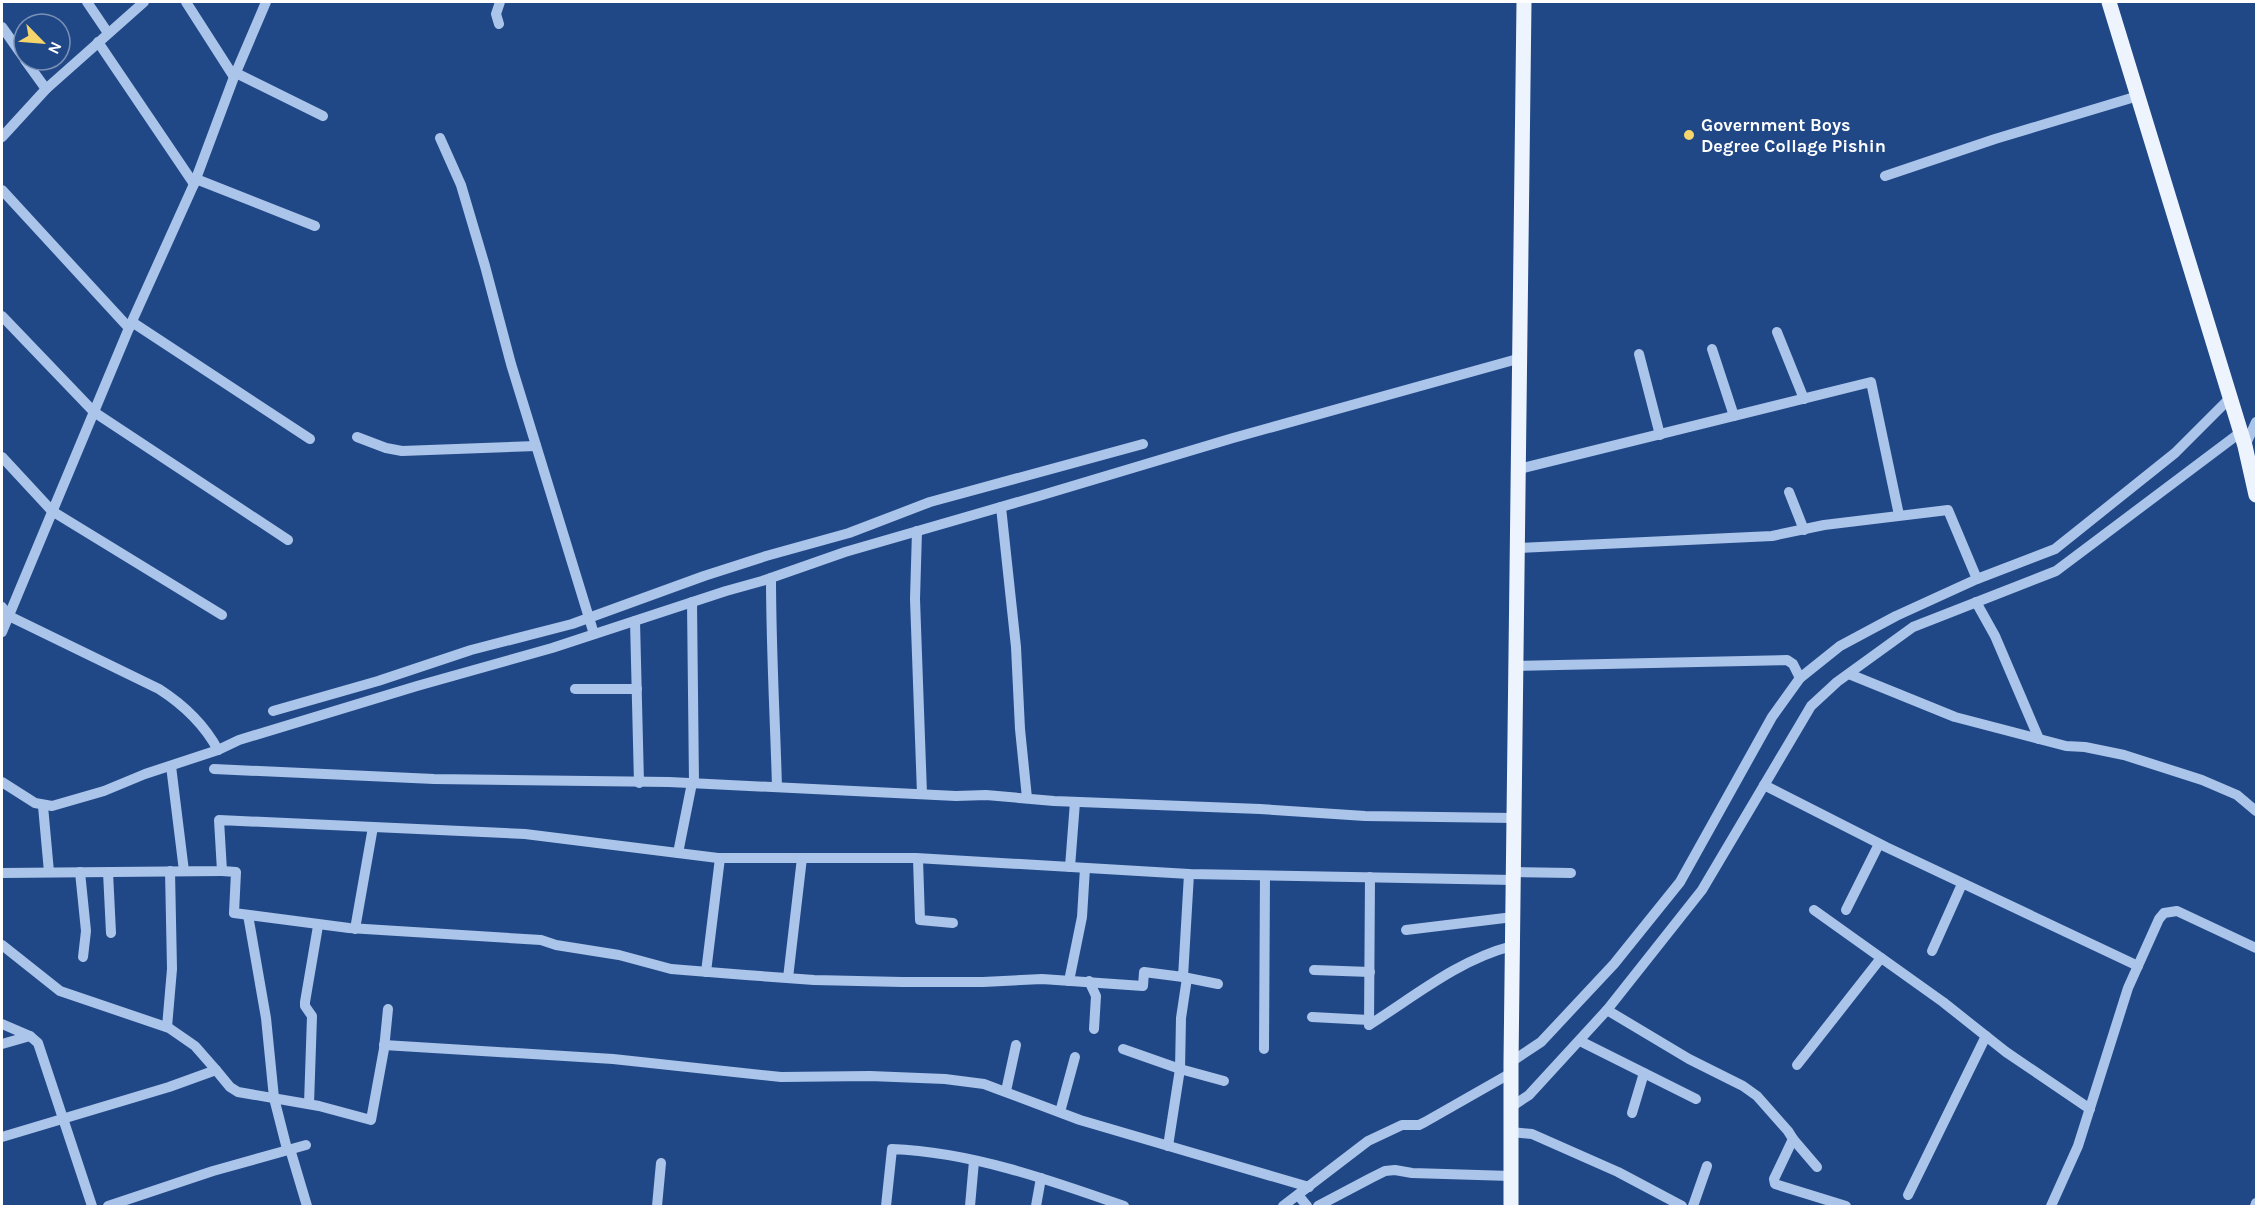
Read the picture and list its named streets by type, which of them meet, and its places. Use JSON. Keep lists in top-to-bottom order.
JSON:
{
  "places": ["Government Boys Degree Collage Pishin"],
  "north": "bottom right"
}
